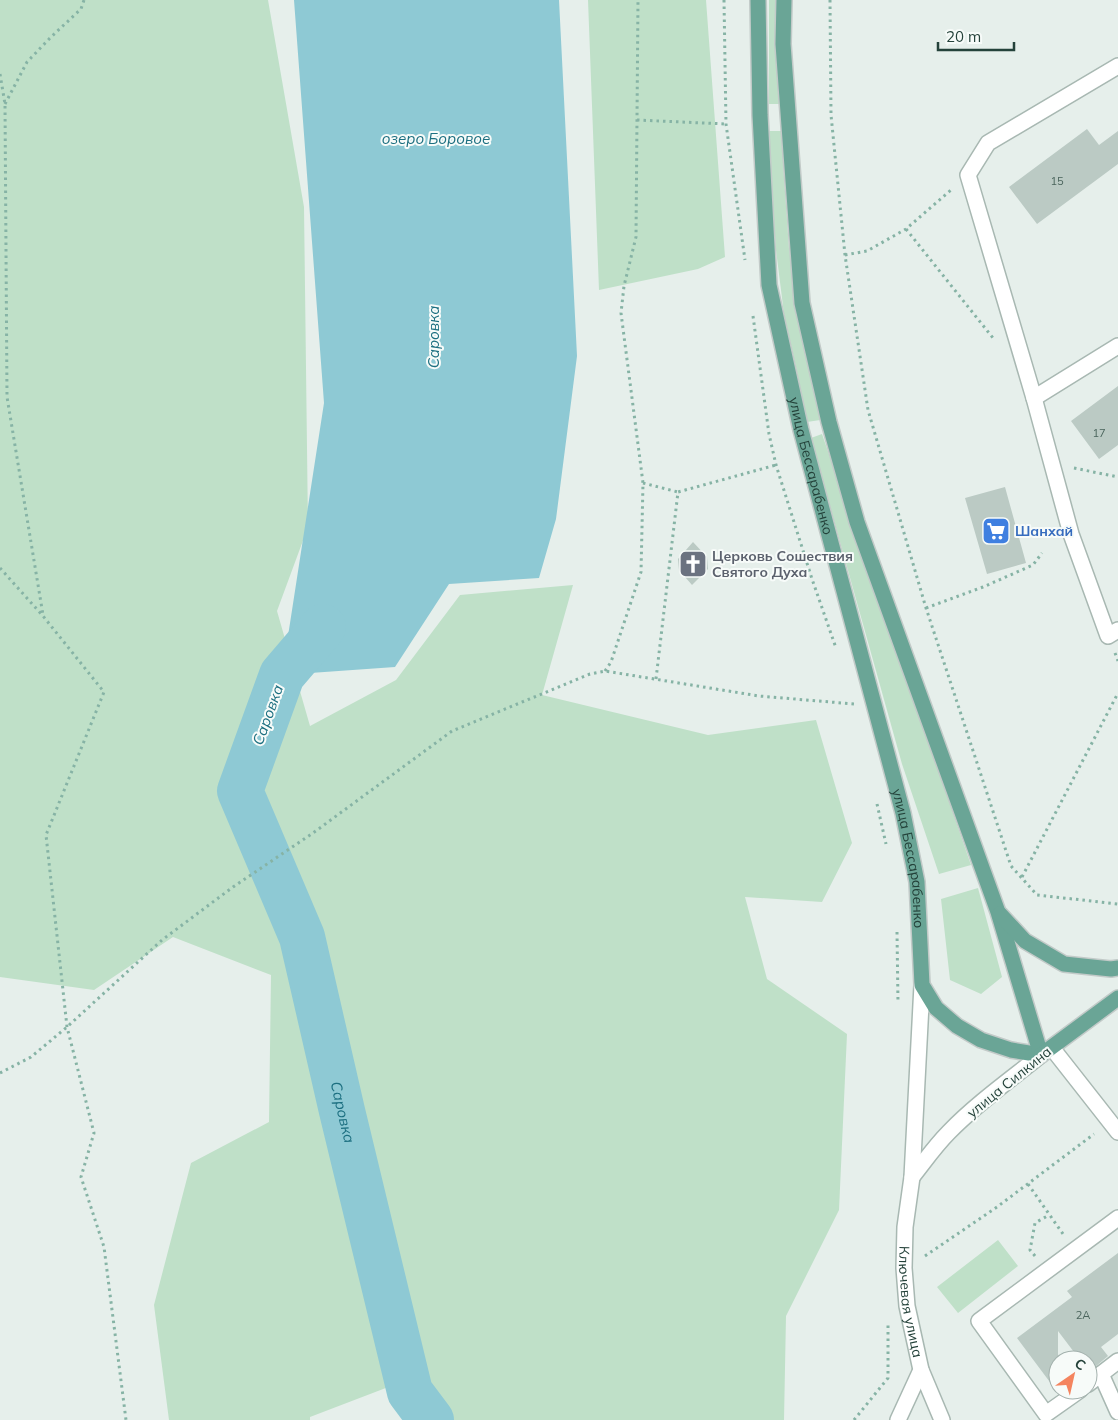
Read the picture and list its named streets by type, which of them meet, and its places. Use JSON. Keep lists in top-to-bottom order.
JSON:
{
  "streets": {
    "main road": ["улица Бессарабенко", "улица Силкина"],
    "street": ["Ключевая улица"]
  },
  "crossings": [
    ["улица Бессарабенко", "улица Силкина"],
    ["улица Бессарабенко", "Ключевая улица"],
    ["улица Силкина", "Ключевая улица"]
  ],
  "water": ["озеро Боровое", "Саровка"],
  "places": {
    "supermarket": ["Шанхай"],
    "church": ["Церковь Сошествия Святого Духа"]
  },
  "house_numbers": ["15", "17", "2А"],
  "scale_bar": "20 m",
  "north": "top right"
}
